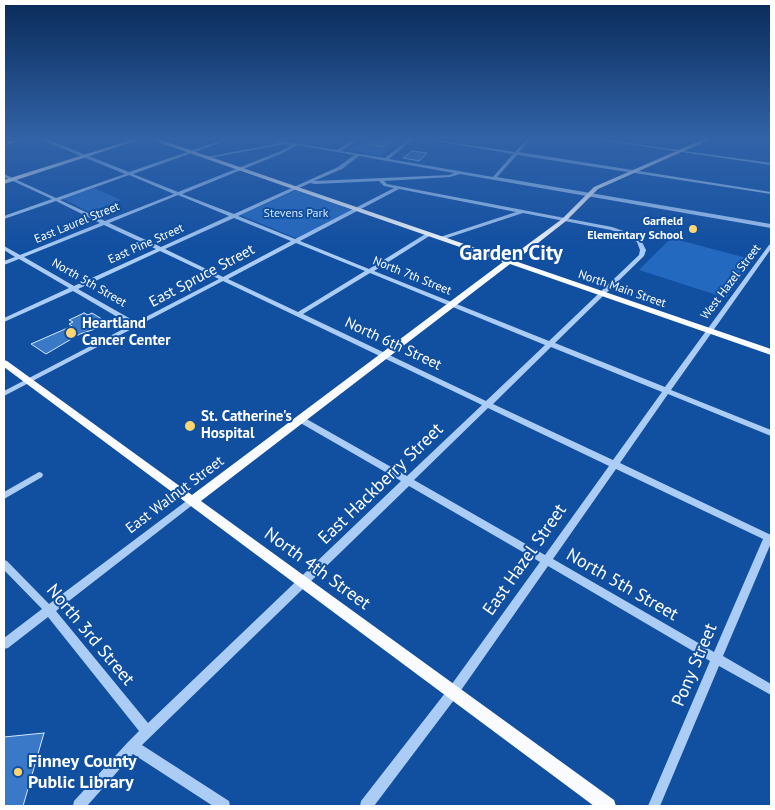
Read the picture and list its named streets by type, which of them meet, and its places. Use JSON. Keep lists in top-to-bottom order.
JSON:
{
  "streets": {
    "main road": ["North Main Street", "East Walnut Street", "North 4th Street"],
    "street": [
      "East Laurel Street",
      "East Pine Street",
      "East Spruce Street",
      "North 7th Street",
      "West Hazel Street",
      "North 5th Street",
      "North 6th Street",
      "East Hackberry Street",
      "East Hazel Street",
      "North 3rd Street",
      "Pony Street"
    ]
  },
  "crossings": [
    ["East Laurel Street", "North 7th Street"],
    ["East Laurel Street", "North 5th Street"],
    ["East Laurel Street", "North 6th Street"],
    ["East Pine Street", "North 7th Street"],
    ["East Pine Street", "North 5th Street"],
    ["East Pine Street", "North Main Street"],
    ["East Pine Street", "North 6th Street"],
    ["East Spruce Street", "North 7th Street"],
    ["East Spruce Street", "North 5th Street"],
    ["East Spruce Street", "North Main Street"],
    ["East Spruce Street", "North 6th Street"],
    ["East Spruce Street", "North 4th Street"],
    ["North 7th Street", "East Hackberry Street"],
    ["North 7th Street", "East Walnut Street"],
    ["North 7th Street", "East Hazel Street"],
    ["West Hazel Street", "North Main Street"],
    ["West Hazel Street", "East Hazel Street"],
    ["North 5th Street", "East Hackberry Street"],
    ["North 5th Street", "East Walnut Street"],
    ["North 5th Street", "East Hazel Street"],
    ["North 5th Street", "Pony Street"],
    ["North Main Street", "East Hackberry Street"],
    ["North Main Street", "East Walnut Street"],
    ["North Main Street", "East Hazel Street"],
    ["North 6th Street", "East Hackberry Street"],
    ["North 6th Street", "East Walnut Street"],
    ["North 6th Street", "East Hazel Street"],
    ["North 6th Street", "Pony Street"],
    ["East Hackberry Street", "East Walnut Street"],
    ["East Hackberry Street", "North 4th Street"],
    ["East Hackberry Street", "North 3rd Street"],
    ["East Walnut Street", "North 4th Street"],
    ["East Walnut Street", "North 3rd Street"],
    ["East Hazel Street", "North 4th Street"]
  ],
  "districts": ["Garden City"],
  "parks": ["Stevens Park"],
  "places": [
    "Garfield Elementary School",
    "Heartland Cancer Center",
    "St. Catherine's Hospital",
    "Finney County Public Library"
  ]
}
